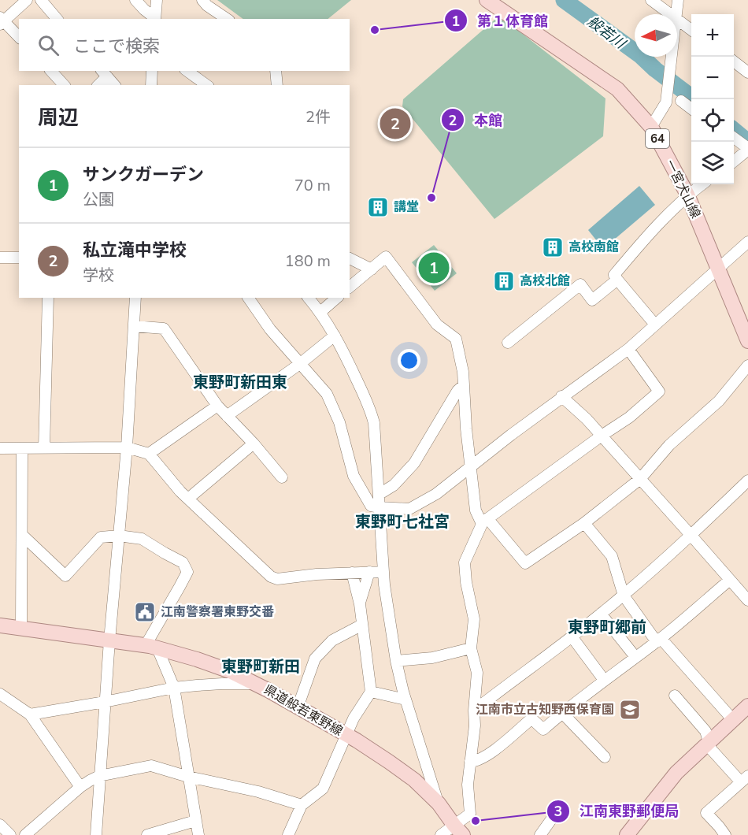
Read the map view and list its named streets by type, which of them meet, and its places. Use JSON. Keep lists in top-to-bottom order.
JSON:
{
  "streets": {
    "main road": ["64", "一宮犬山線", "県道般若東野線"]
  },
  "districts": [
    "東野町新田東",
    "東野町七社宮",
    "東野町郷前",
    "東野町新田"
  ],
  "water": ["般若川"],
  "places": {
    "other": ["第１体育館", "本館", "江南東野郵便局"],
    "building": ["講堂", "高校南館", "高校北館"],
    "public building": ["江南警察署東野交番"],
    "school or university": ["江南市立古知野西保育園"]
  },
  "north": "left",
  "page": {
    "map_buttons": ["+", "−"],
    "search": "ここで検索",
    "heading": ["周辺", "2件"],
    "pins": ["2", "1"],
    "list": [
      {
        "mark": "1",
        "name": "サンクガーデン",
        "note": "公園",
        "value": "70 m"
      },
      {
        "mark": "2",
        "name": "私立滝中学校",
        "note": "学校",
        "value": "180 m"
      }
    ]
  }
}
